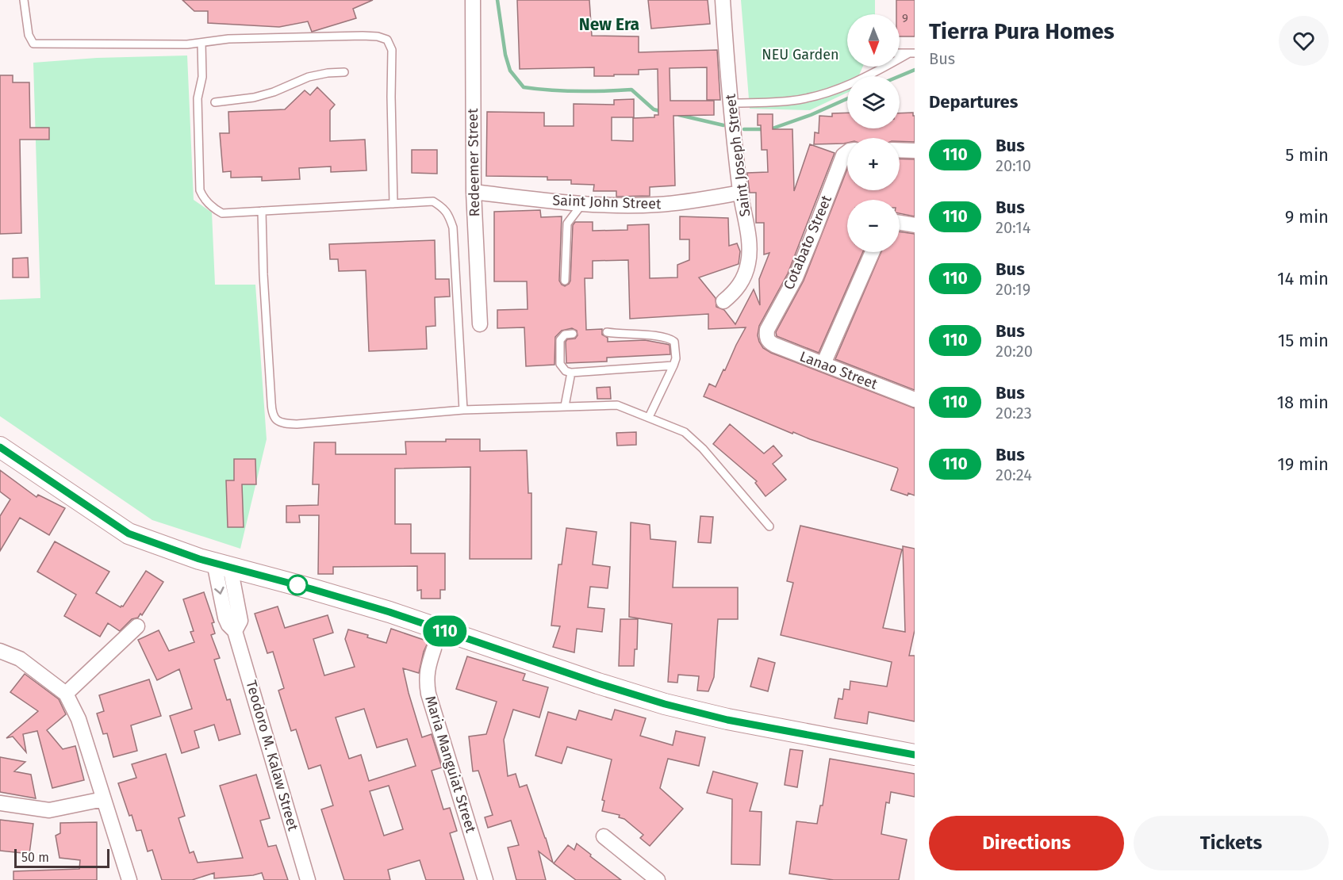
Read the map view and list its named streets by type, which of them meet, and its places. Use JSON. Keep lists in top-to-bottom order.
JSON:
{
  "streets": {
    "street": [
      "Saint Joseph Street",
      "Redeemer Street",
      "Saint John Street",
      "Cotabato Street",
      "Lanao Street",
      "Teodoro M. Kalaw Street",
      "Maria Manguiat Street"
    ]
  },
  "crossings": [
    ["Saint Joseph Street", "Saint John Street"],
    ["Redeemer Street", "Saint John Street"],
    ["Cotabato Street", "Lanao Street"]
  ],
  "districts": ["New Era"],
  "parks": ["NEU Garden"],
  "lines": ["bus line 110"],
  "house_numbers": ["9"],
  "scale_bar": "50 m",
  "north": "bottom",
  "page": {
    "on_map": "110",
    "heading": [
      ["Tierra Pura Homes", "Bus"],
      "Departures"
    ],
    "map_buttons": ["+", "−"],
    "list": [
      {
        "mark": "110",
        "name": "Bus",
        "note": "20:10",
        "value": "5 min"
      },
      {
        "mark": "110",
        "name": "Bus",
        "note": "20:14",
        "value": "9 min"
      },
      {
        "mark": "110",
        "name": "Bus",
        "note": "20:19",
        "value": "14 min"
      },
      {
        "mark": "110",
        "name": "Bus",
        "note": "20:20",
        "value": "15 min"
      },
      {
        "mark": "110",
        "name": "Bus",
        "note": "20:23",
        "value": "18 min"
      },
      {
        "mark": "110",
        "name": "Bus",
        "note": "20:24",
        "value": "19 min"
      }
    ],
    "buttons": ["Directions", "Tickets"],
    "scale": "50 m"
  }
}
